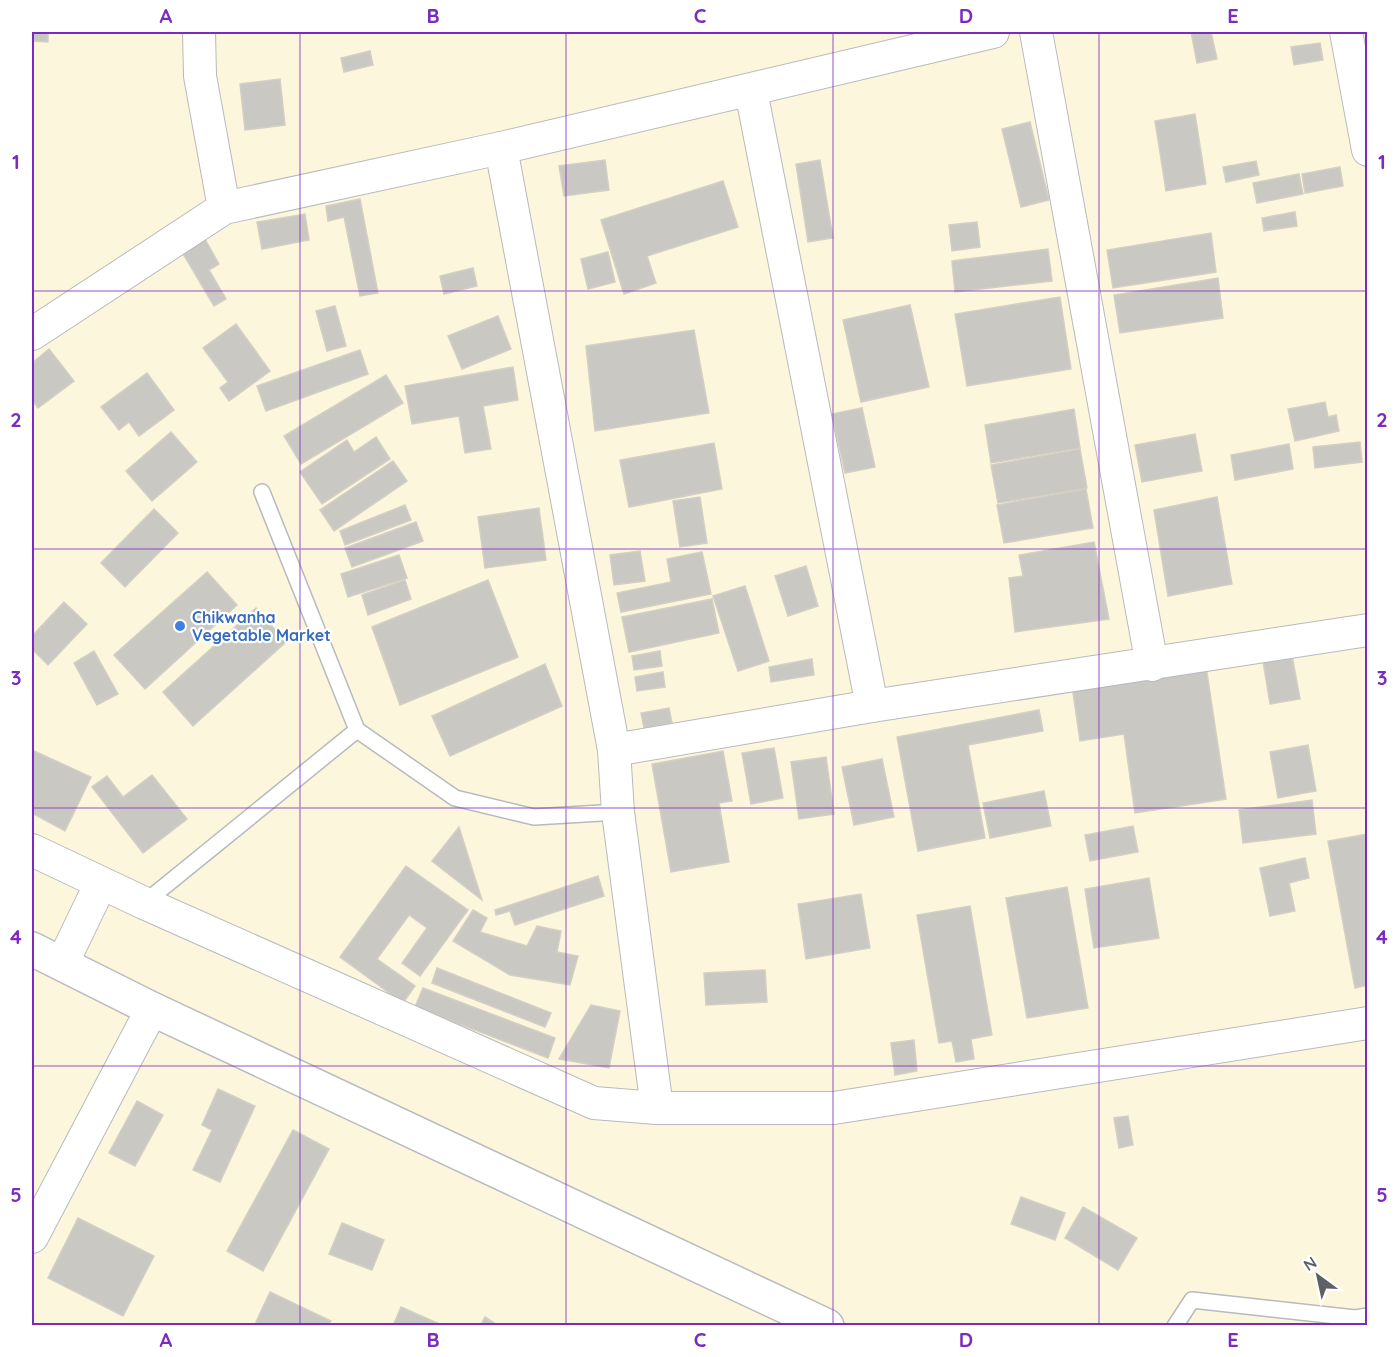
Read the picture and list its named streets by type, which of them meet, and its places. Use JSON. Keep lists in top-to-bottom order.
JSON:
{
  "places": ["Chikwanha Vegetable Market"],
  "north": "top left",
  "grid": {
    "columns": [
      "A",
      "B",
      "C",
      "D",
      "E"
    ],
    "rows": [
      "1",
      "2",
      "3",
      "4",
      "5"
    ]
  }
}
